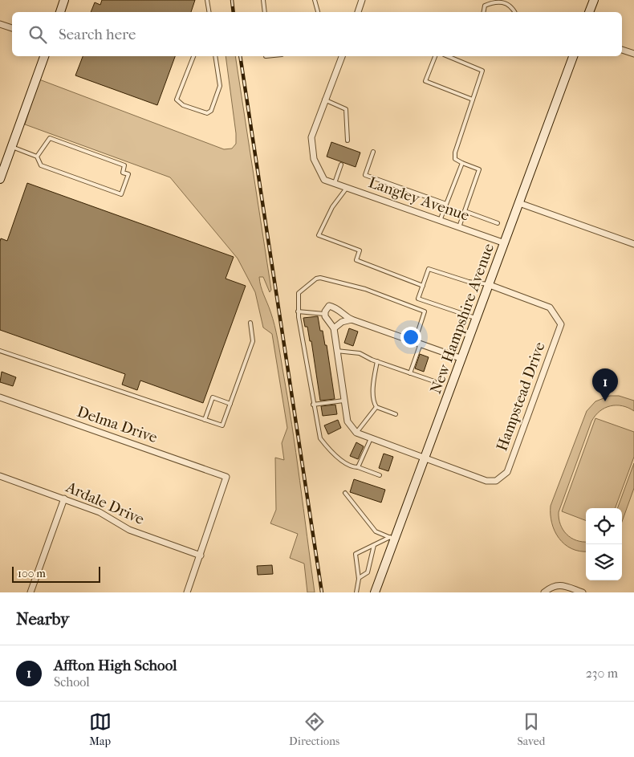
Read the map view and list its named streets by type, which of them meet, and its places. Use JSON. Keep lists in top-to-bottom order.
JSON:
{
  "streets": {
    "street": [
      "Langley Avenue",
      "New Hampshire Avenue",
      "Hampstead Drive",
      "Delma Drive",
      "Ardale Drive"
    ]
  },
  "crossings": [
    ["Langley Avenue", "New Hampshire Avenue"],
    ["New Hampshire Avenue", "Hampstead Drive"],
    ["Delma Drive", "Ardale Drive"]
  ],
  "scale_bar": "100 m",
  "page": {
    "search": "Search here",
    "pins": "1",
    "scale": "100 m",
    "heading": "Nearby",
    "list": [
      {
        "mark": "1",
        "name": "Affton High School",
        "note": "School",
        "value": "230 m"
      }
    ],
    "nav": ["Map", "Directions", "Saved"]
  }
}
